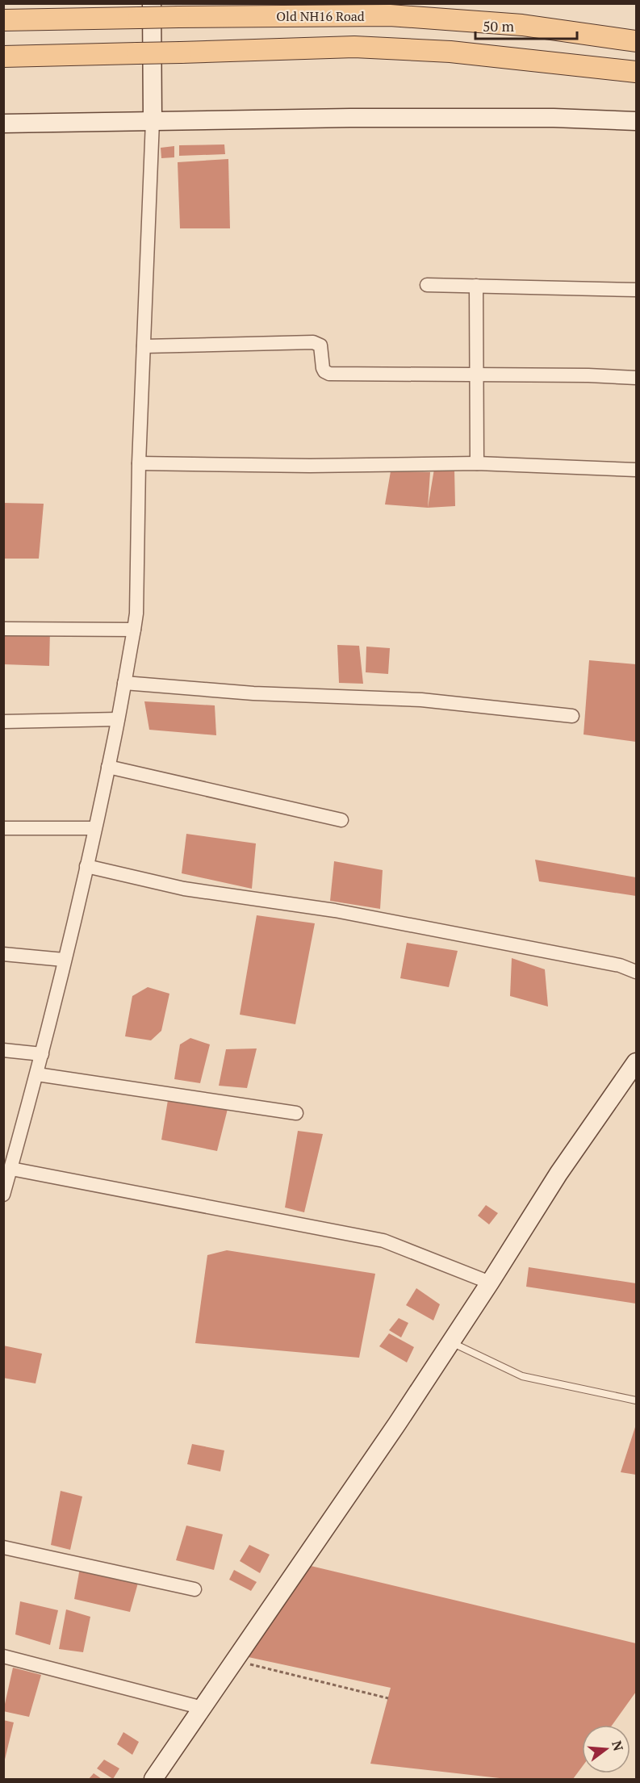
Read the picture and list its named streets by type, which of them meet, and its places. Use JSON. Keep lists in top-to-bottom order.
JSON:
{
  "streets": {
    "main road": ["Old NH16 Road"]
  },
  "scale_bar": "50 m",
  "north": "right"
}
